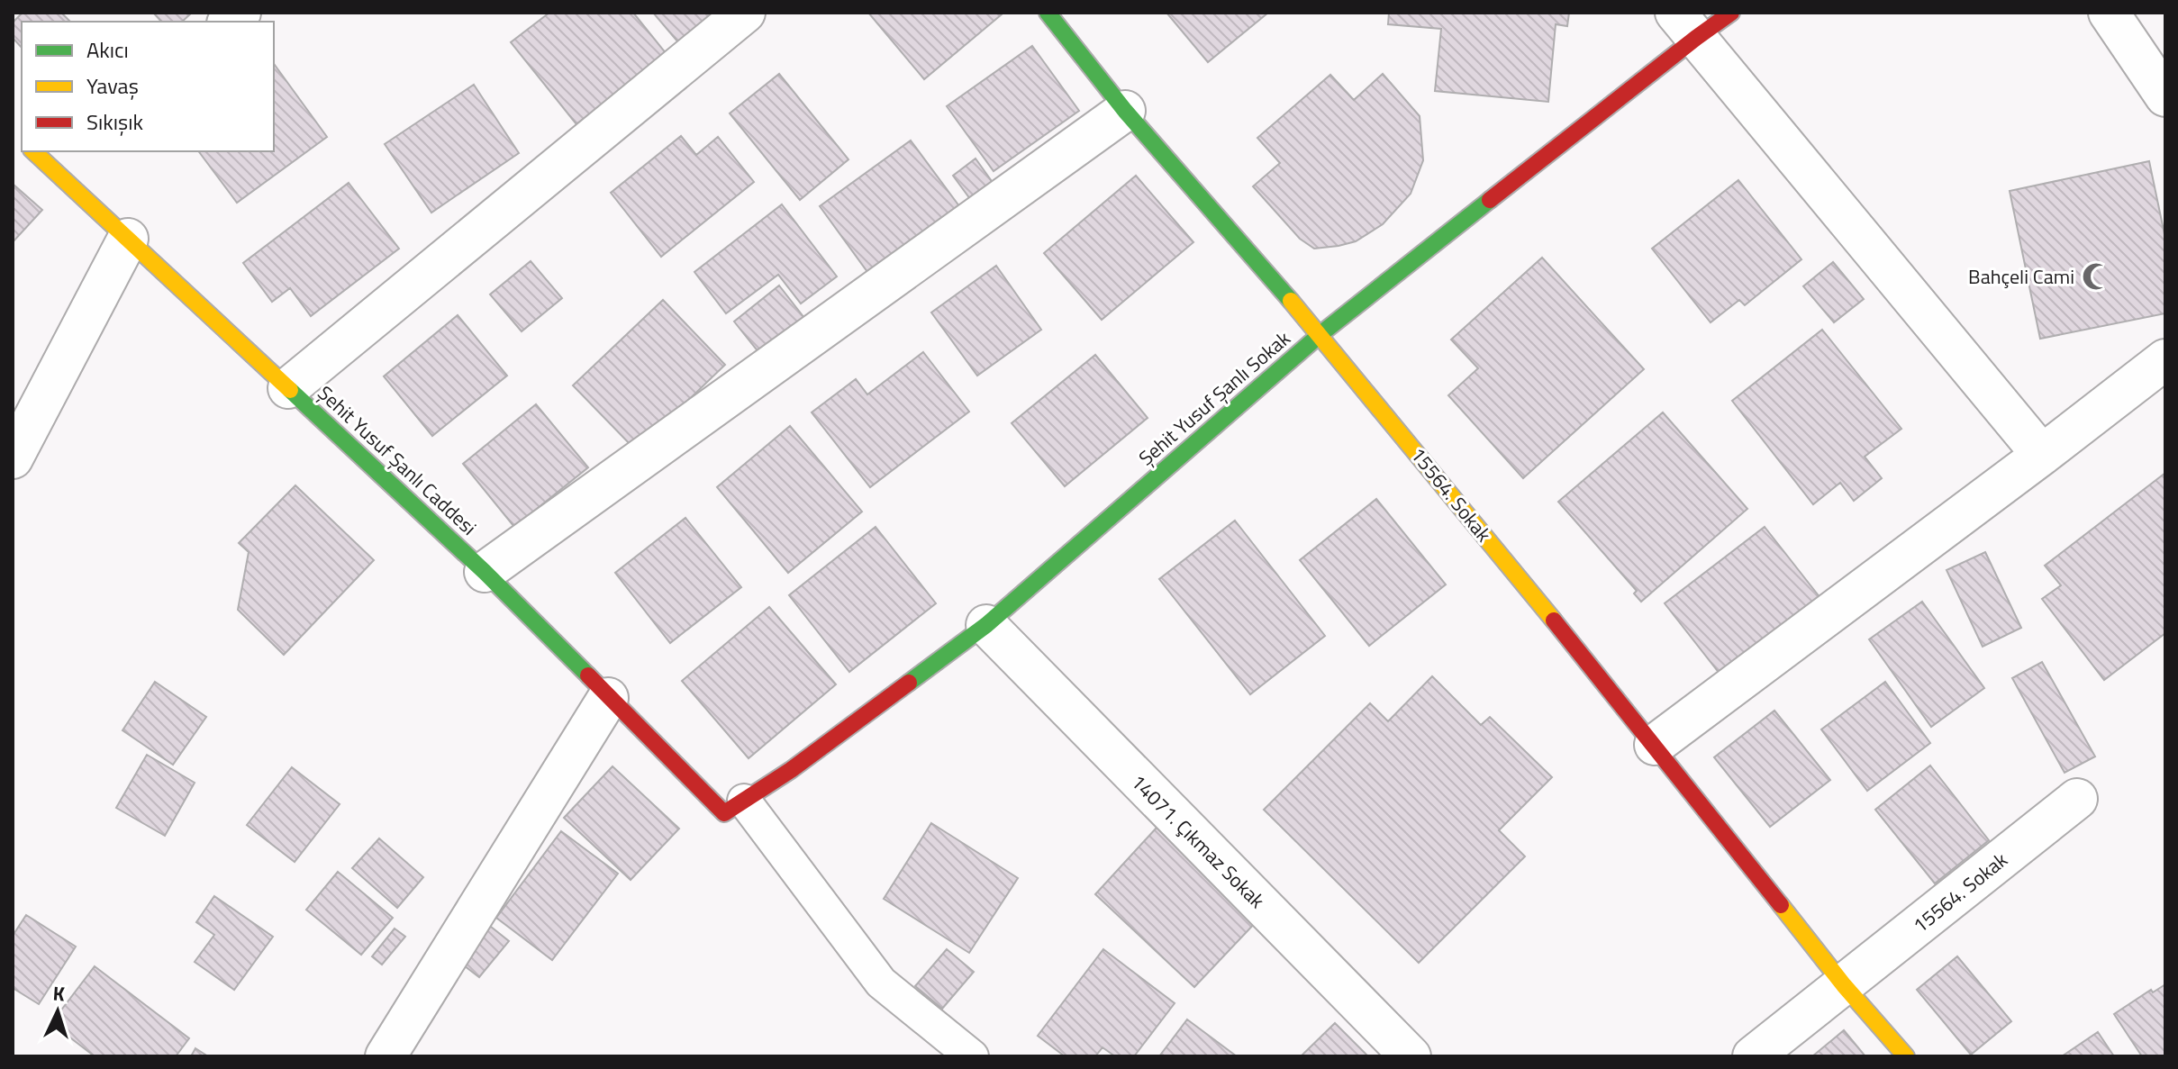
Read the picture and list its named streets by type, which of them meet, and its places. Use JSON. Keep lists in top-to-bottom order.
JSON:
{
  "streets": {
    "street": [
      "Şehit Yusuf Şanlı Sokak",
      "Şehit Yusuf Şanlı Caddesi",
      "15564. Sokak",
      "14071. Çıkmaz Sokak"
    ]
  },
  "crossings": [
    ["Şehit Yusuf Şanlı Sokak", "Şehit Yusuf Şanlı Caddesi"],
    ["Şehit Yusuf Şanlı Sokak", "15564. Sokak"],
    ["Şehit Yusuf Şanlı Sokak", "14071. Çıkmaz Sokak"]
  ],
  "places": {
    "mosque": ["Bahçeli Cami"]
  },
  "legend": ["Akıcı", "Yavaş", "Sıkışık"],
  "north": "top"
}
